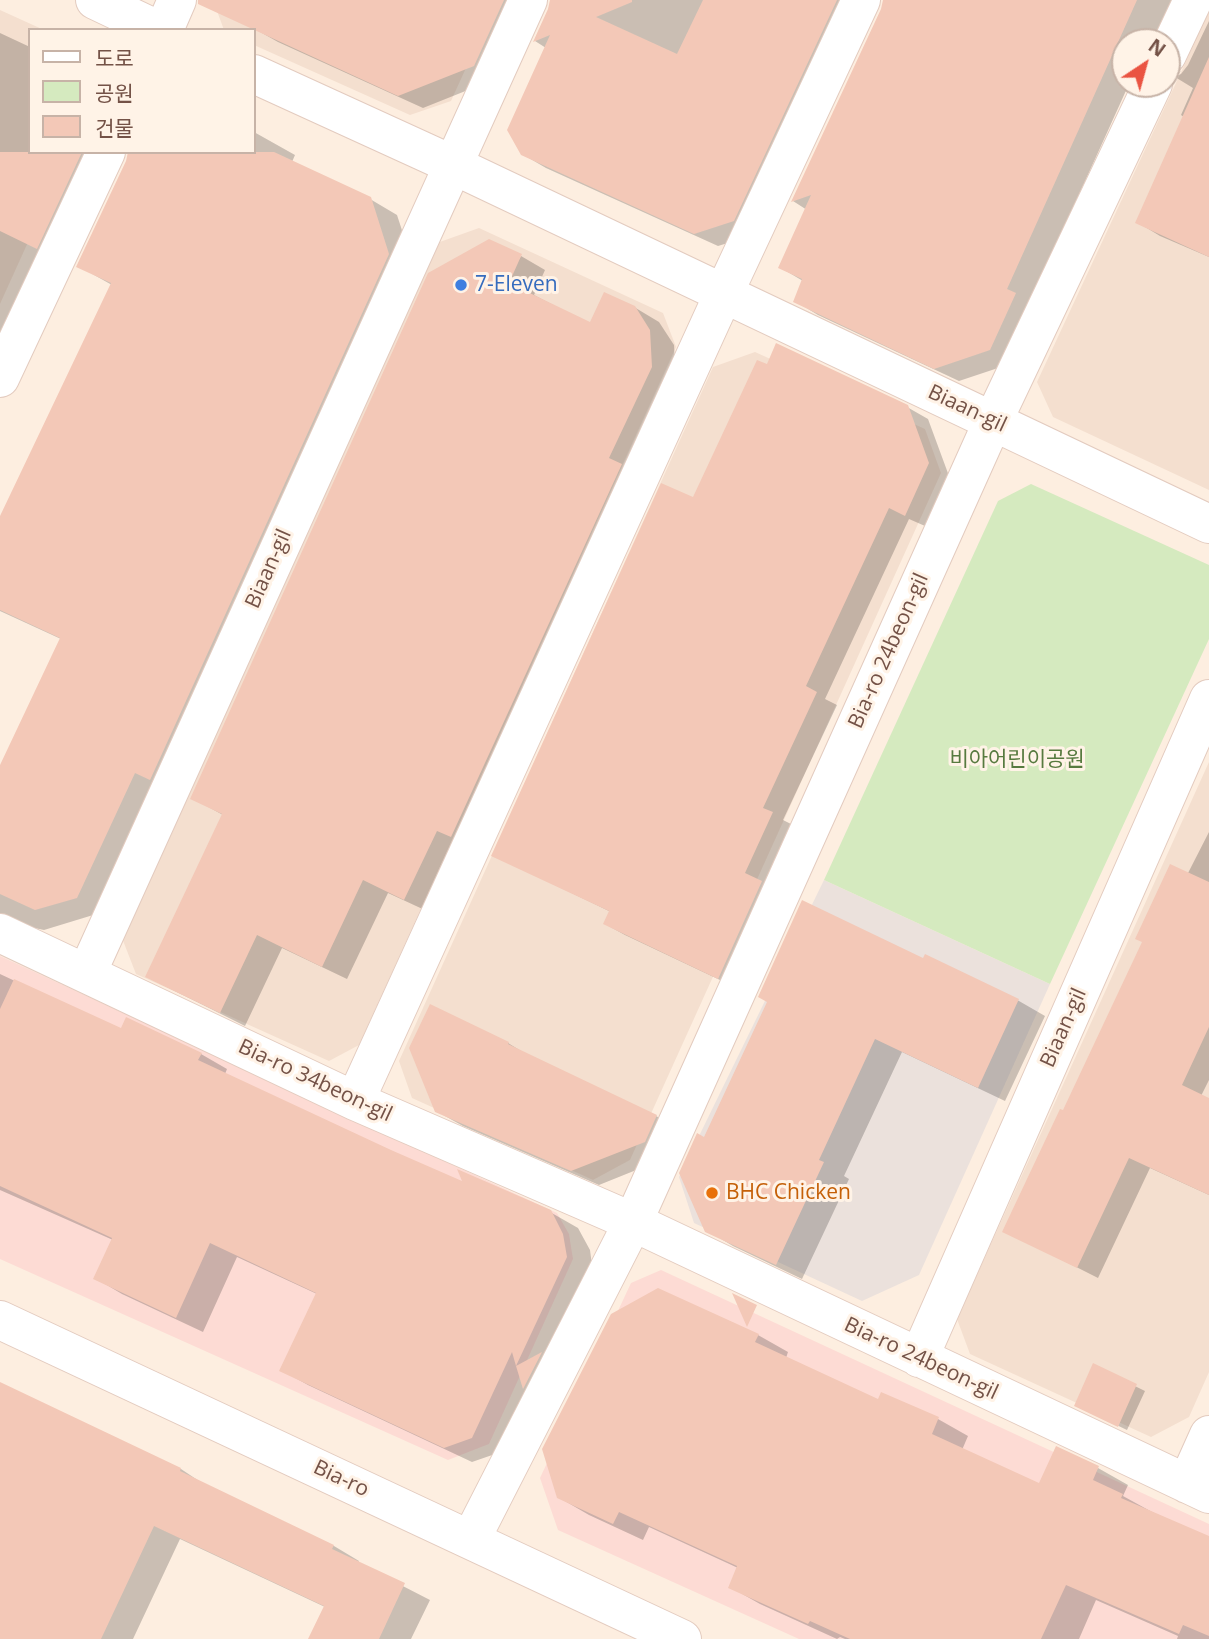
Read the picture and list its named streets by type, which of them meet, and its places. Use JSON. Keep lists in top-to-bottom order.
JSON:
{
  "streets": {
    "street": [
      "Biaan-gil",
      "Bia-ro 24beon-gil",
      "Bia-ro 34beon-gil",
      "Bia-ro"
    ]
  },
  "crossings": [
    ["Biaan-gil", "Bia-ro 24beon-gil"],
    ["Biaan-gil", "Bia-ro 34beon-gil"],
    ["Bia-ro 24beon-gil", "Bia-ro 34beon-gil"],
    ["Bia-ro 24beon-gil", "Bia-ro"]
  ],
  "parks": ["비아어린이공원"],
  "places": ["7-Eleven", "BHC Chicken"],
  "legend": ["도로", "공원", "건물"],
  "north": "top right"
}
